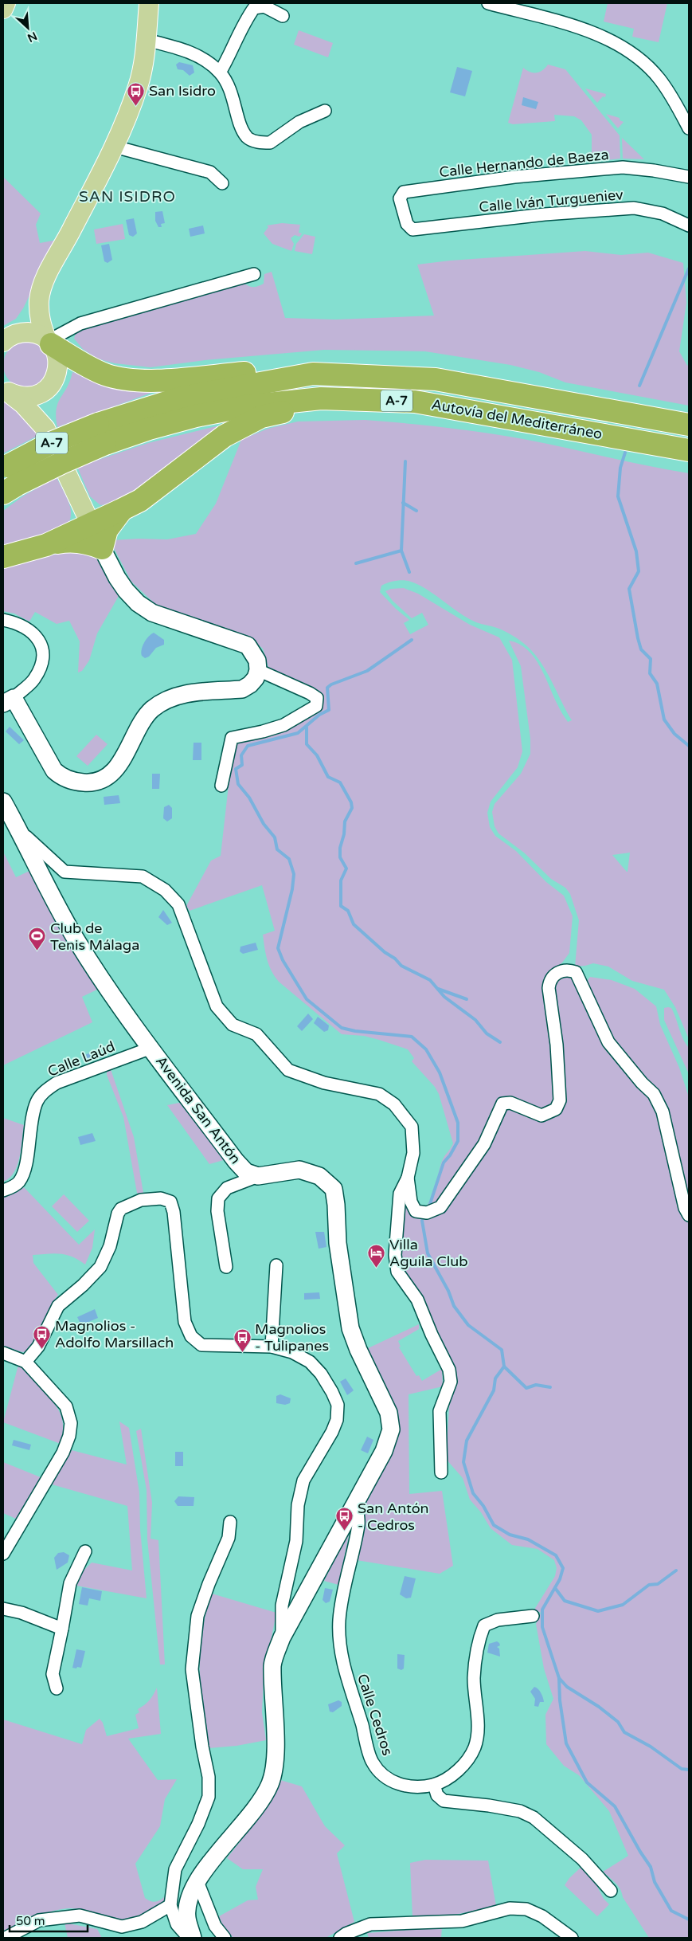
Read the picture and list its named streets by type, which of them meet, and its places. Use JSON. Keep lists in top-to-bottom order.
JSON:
{
  "streets": {
    "highway": ["A-7", "Autovía del Mediterráneo"],
    "street": [
      "Calle Hernando de Baeza",
      "Calle Iván Turgueniev",
      "Calle Laúd",
      "Avenida San Antón",
      "Calle Cedros"
    ]
  },
  "crossings": [
    ["Calle Hernando de Baeza", "Calle Iván Turgueniev"],
    ["Calle Laúd", "Avenida San Antón"]
  ],
  "districts": ["SAN ISIDRO"],
  "places": {
    "bus stop": [
      "San Isidro",
      "Magnolios - Adolfo Marsillach",
      "Magnolios - Tulipanes",
      "San Antón - Cedros"
    ],
    "sports": ["Club de Tenis Málaga"],
    "hotel": ["Villa Aguila Club"]
  },
  "scale_bar": "50 m",
  "north": "bottom right"
}
